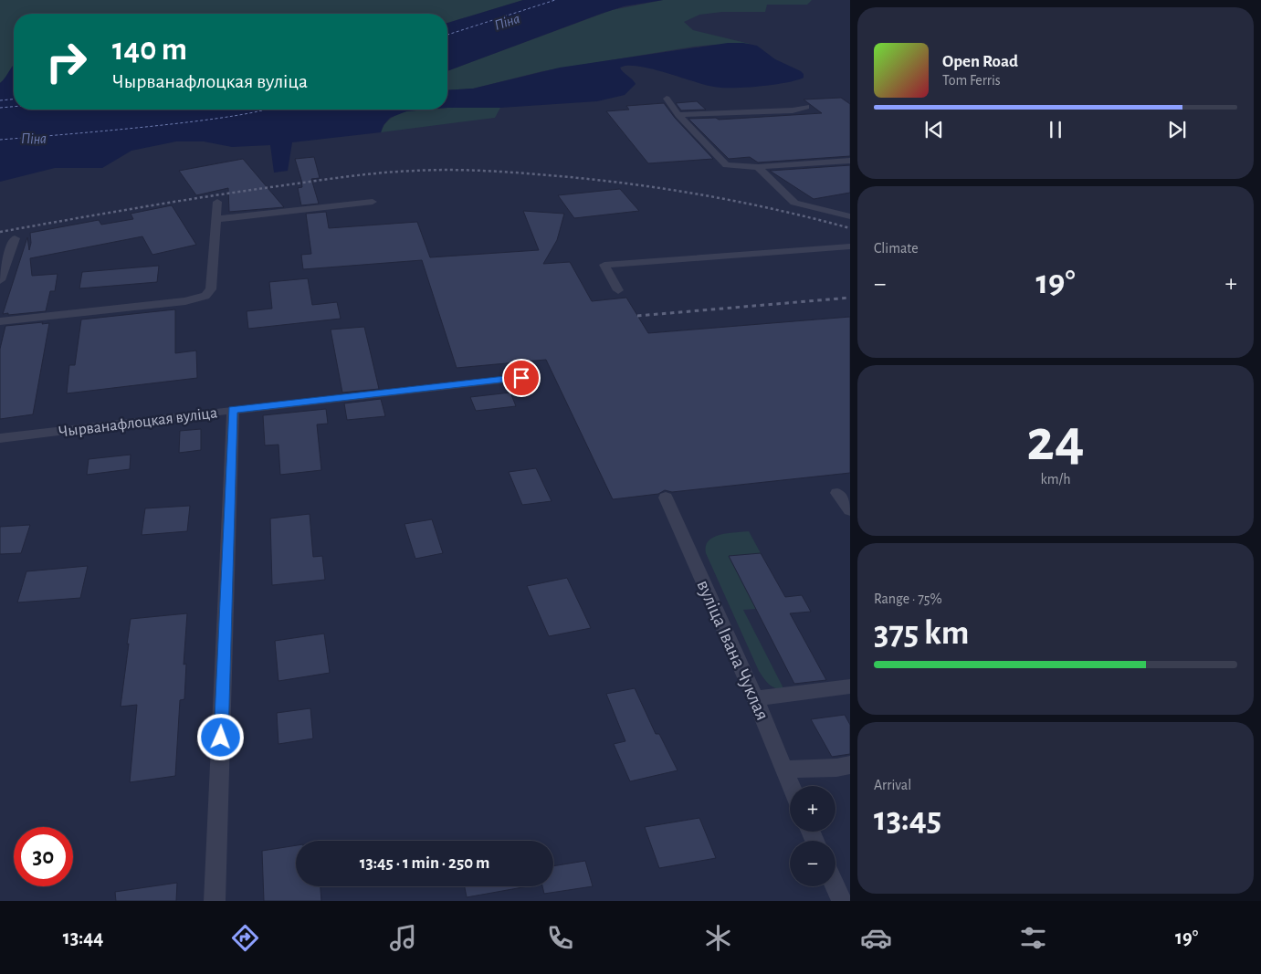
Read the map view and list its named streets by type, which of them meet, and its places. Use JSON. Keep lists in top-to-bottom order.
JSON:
{
  "streets": {
    "street": ["Чырванафлоцкая вуліца", "вуліца Івана Чуклая"]
  },
  "water": ["Піна"],
  "page": {
    "turn": ["140 m", "Чырванафлоцкая вуліца"],
    "song": ["Open Road", "Tom Ferris"],
    "tile": [
      "Climate",
      ["24", "km/h"],
      ["Range · 75%", "375 km"],
      ["Arrival", "13:45"]
    ],
    "heat": ["−", "19°", "+"],
    "map_buttons": ["+", "−"],
    "limit": "30",
    "trip": "13:45 · 1 min · 250 m",
    "tabs": ["13:44", "19°"]
  }
}
